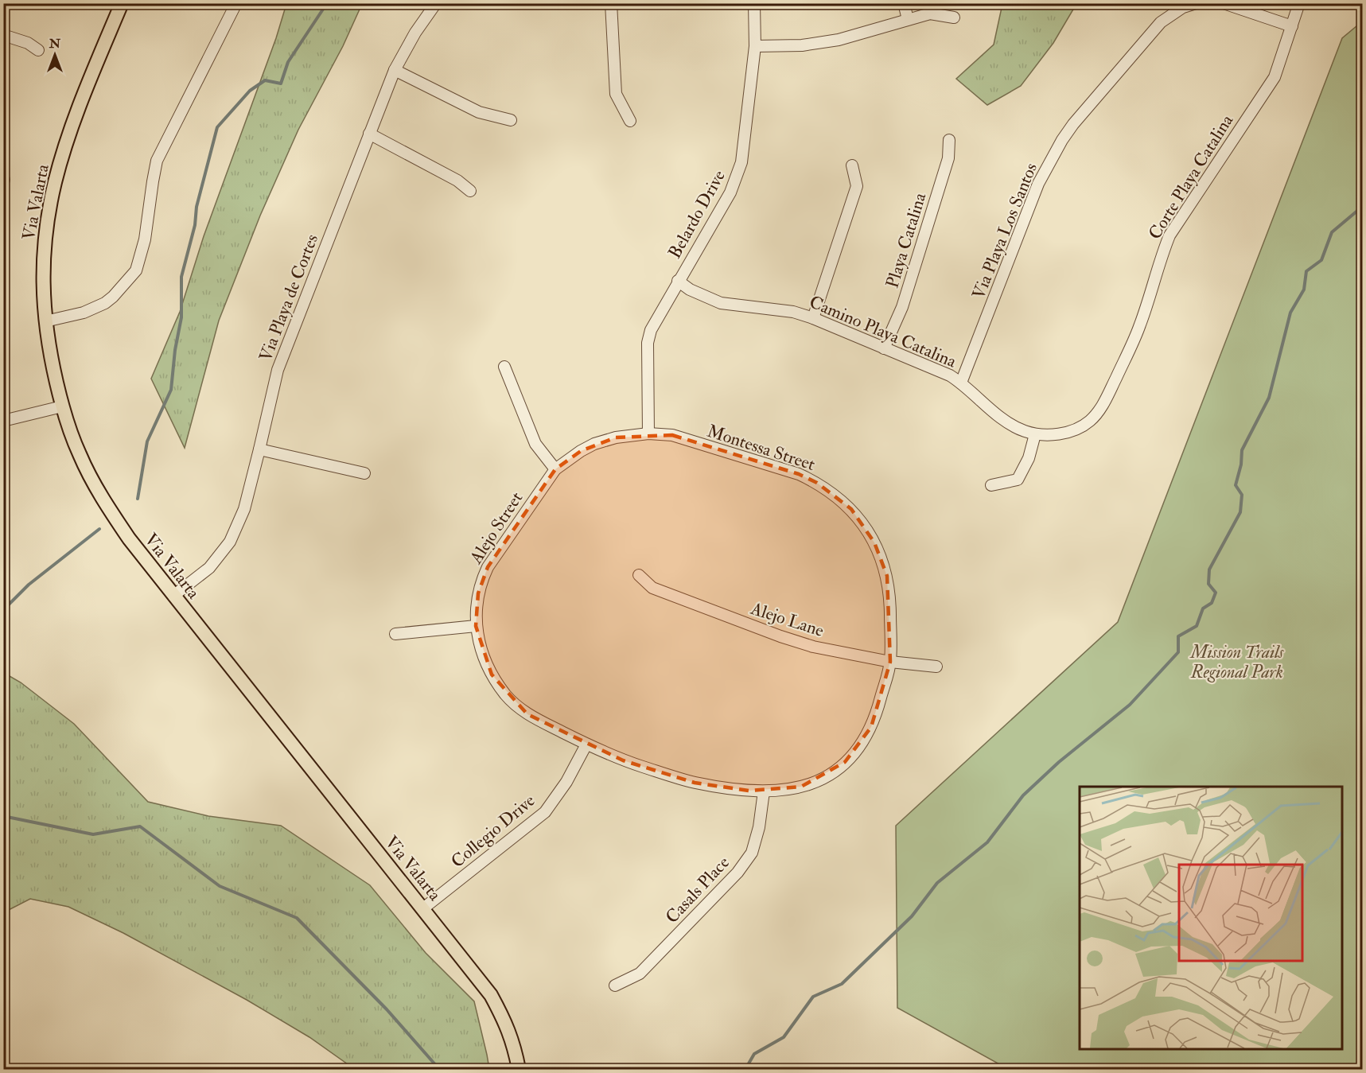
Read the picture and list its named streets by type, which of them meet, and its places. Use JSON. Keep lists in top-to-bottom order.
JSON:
{
  "streets": {
    "main road": ["Via Valarta"],
    "street": [
      "Corte Playa Catalina",
      "Belardo Drive",
      "Via Playa Los Santos",
      "Playa Catalina",
      "Via Playa de Cortes",
      "Camino Playa Catalina",
      "Montessa Street",
      "Alejo Street",
      "Alejo Lane",
      "Collegio Drive",
      "Casals Place"
    ]
  },
  "crossings": [
    ["Corte Playa Catalina", "Camino Playa Catalina"],
    ["Via Valarta", "Via Playa de Cortes"],
    ["Via Valarta", "Collegio Drive"],
    ["Belardo Drive", "Camino Playa Catalina"],
    ["Belardo Drive", "Montessa Street"],
    ["Belardo Drive", "Alejo Street"],
    ["Via Playa Los Santos", "Camino Playa Catalina"],
    ["Playa Catalina", "Camino Playa Catalina"],
    ["Montessa Street", "Alejo Street"],
    ["Montessa Street", "Alejo Lane"],
    ["Montessa Street", "Collegio Drive"],
    ["Montessa Street", "Casals Place"],
    ["Alejo Street", "Collegio Drive"]
  ],
  "parks": ["Mission Trails Regional Park"],
  "north": "top"
}
